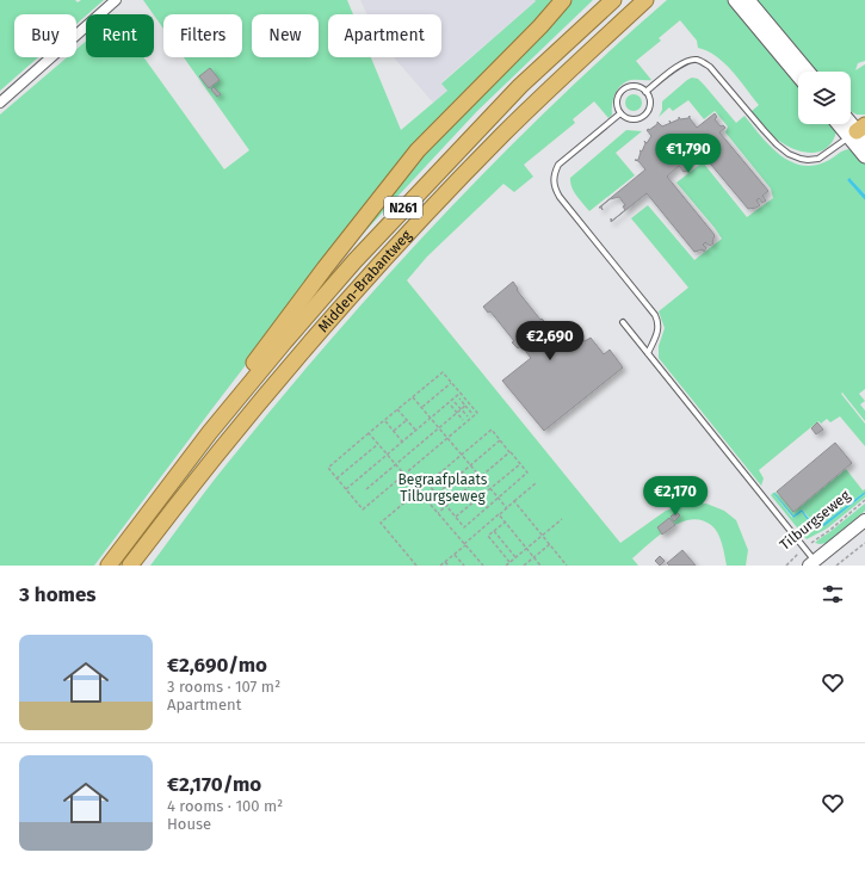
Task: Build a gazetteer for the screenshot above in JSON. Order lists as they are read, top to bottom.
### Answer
{
  "streets": {
    "highway": ["N261", "Midden-Brabantweg"],
    "path": ["Tilburgseweg"]
  },
  "crossings": [
    ["N261", "Midden-Brabantweg"]
  ],
  "parks": ["Begraafplaats Tilburgseweg"],
  "page": {
    "chip": [
      "Buy",
      "Rent",
      "Filters",
      "New",
      "Apartment"
    ],
    "price": ["€1,790", "€2,690", "€2,170"],
    "heading": "3 homes",
    "list": [
      {
        "name": "€2,690/mo",
        "note": "3 rooms · 107 m² · Apartment"
      },
      {
        "name": "€2,170/mo",
        "note": "4 rooms · 100 m² · House"
      }
    ]
  }
}
